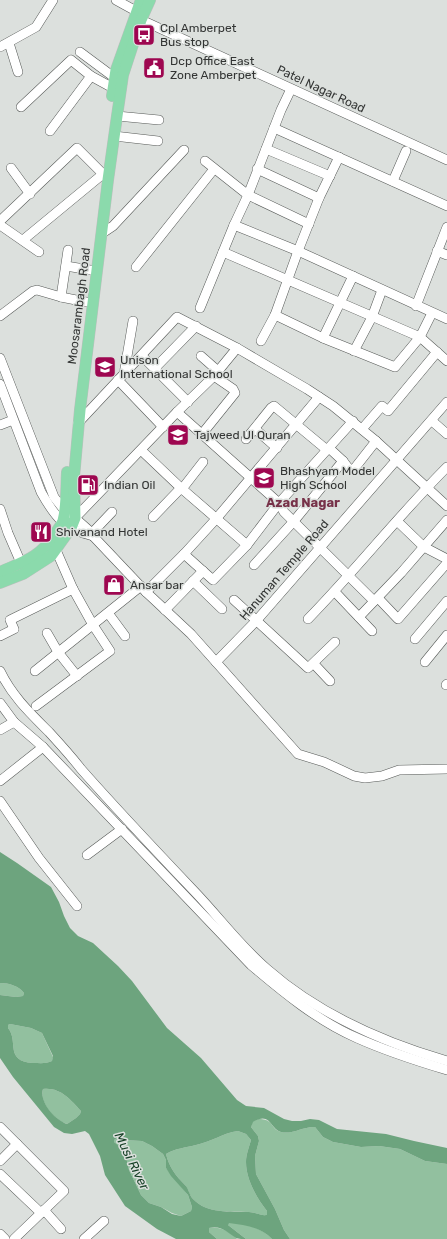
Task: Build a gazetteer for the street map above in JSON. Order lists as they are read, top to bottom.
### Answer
{
  "streets": {
    "main road": ["Moosarambagh Road"],
    "street": ["Patel Nagar Road", "Hanuman Temple Road"]
  },
  "crossings": [
    ["Patel Nagar Road", "Moosarambagh Road"]
  ],
  "districts": ["Azad Nagar"],
  "water": ["Musi River"],
  "places": {
    "bus stop": ["Cpl Amberpet Bus stop"],
    "public building": ["Dcp Office East Zone Amberpet"],
    "school or university": ["Unison International School", "Tajweed Ul Quran", "Bhashyam Model High School"],
    "fuel station": ["Indian Oil"],
    "restaurant": ["Shivanand Hotel"],
    "shop": ["Ansar bar"]
  }
}
